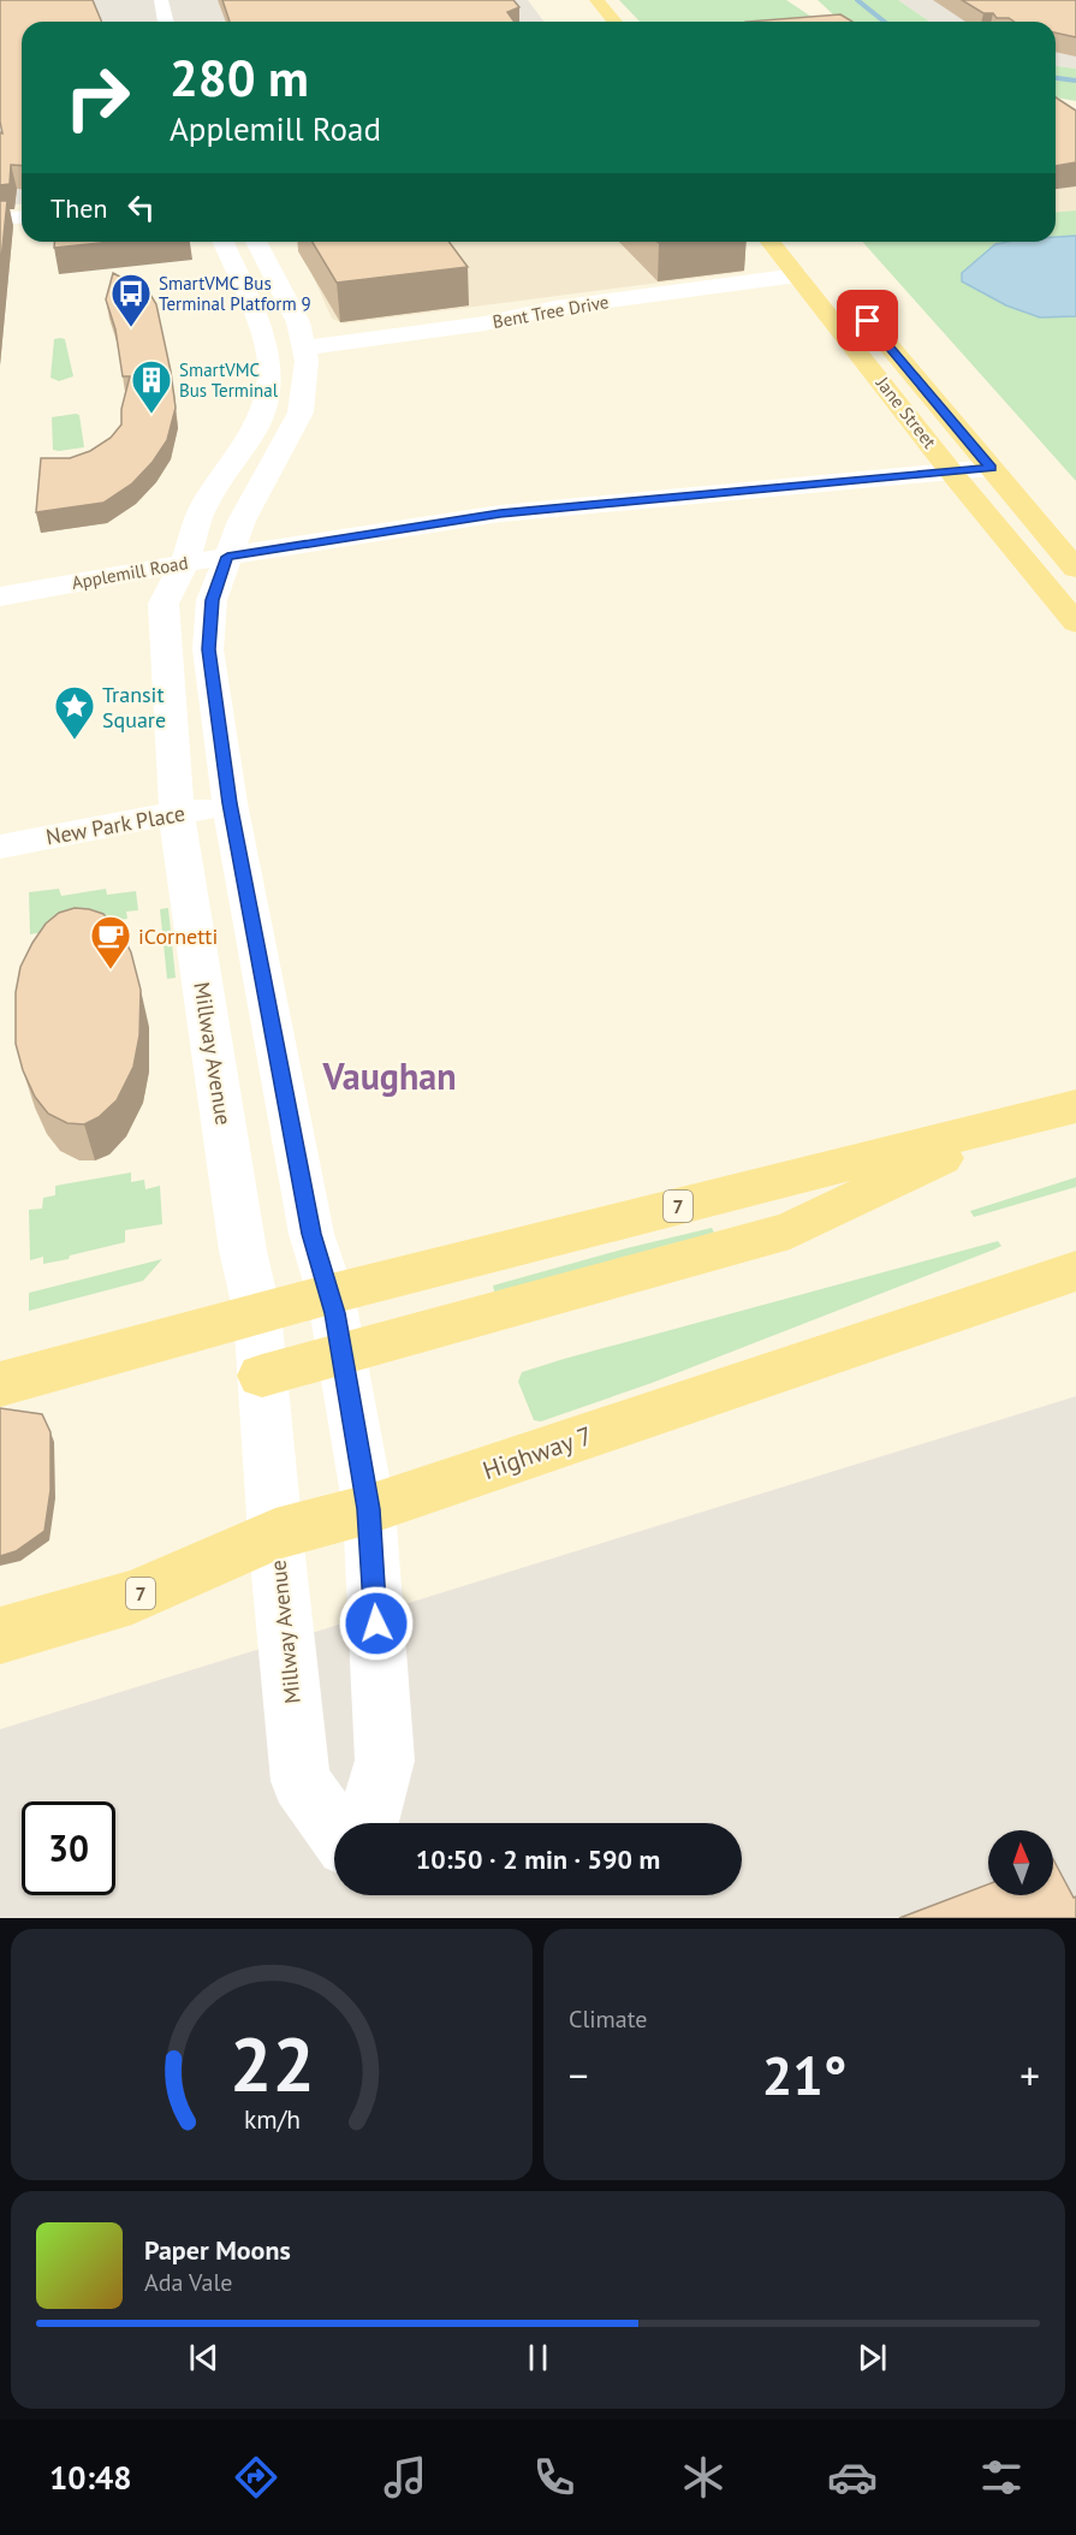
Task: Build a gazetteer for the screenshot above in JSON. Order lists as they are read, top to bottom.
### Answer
{
  "streets": {
    "main road": ["Jane Street", "7", "Highway 7"],
    "street": [
      "Bent Tree Drive",
      "Applemill Road",
      "New Park Place",
      "Millway Avenue"
    ]
  },
  "crossings": [
    ["Bent Tree Drive", "Jane Street"],
    ["Jane Street", "Applemill Road"],
    ["Applemill Road", "Millway Avenue"],
    ["New Park Place", "Millway Avenue"],
    ["Millway Avenue", "7"],
    ["Millway Avenue", "Highway 7"]
  ],
  "districts": ["Vaughan"],
  "places": {
    "bus stop": ["SmartVMC Bus Terminal Platform 9"],
    "building": ["SmartVMC Bus Terminal"],
    "place": ["Transit Square"],
    "cafe": ["iCornetti"]
  },
  "north": "top",
  "page": {
    "turn": ["280 m", "Applemill Road"],
    "then": "Then",
    "limit": "30",
    "trip": "10:50 · 2 min · 590 m",
    "tile": "Climate",
    "heat": ["−", "21°", "+"],
    "song": ["Paper Moons", "Ada Vale"],
    "tabs": "10:48",
    "gauge": ["22", "km/h"]
  }
}
